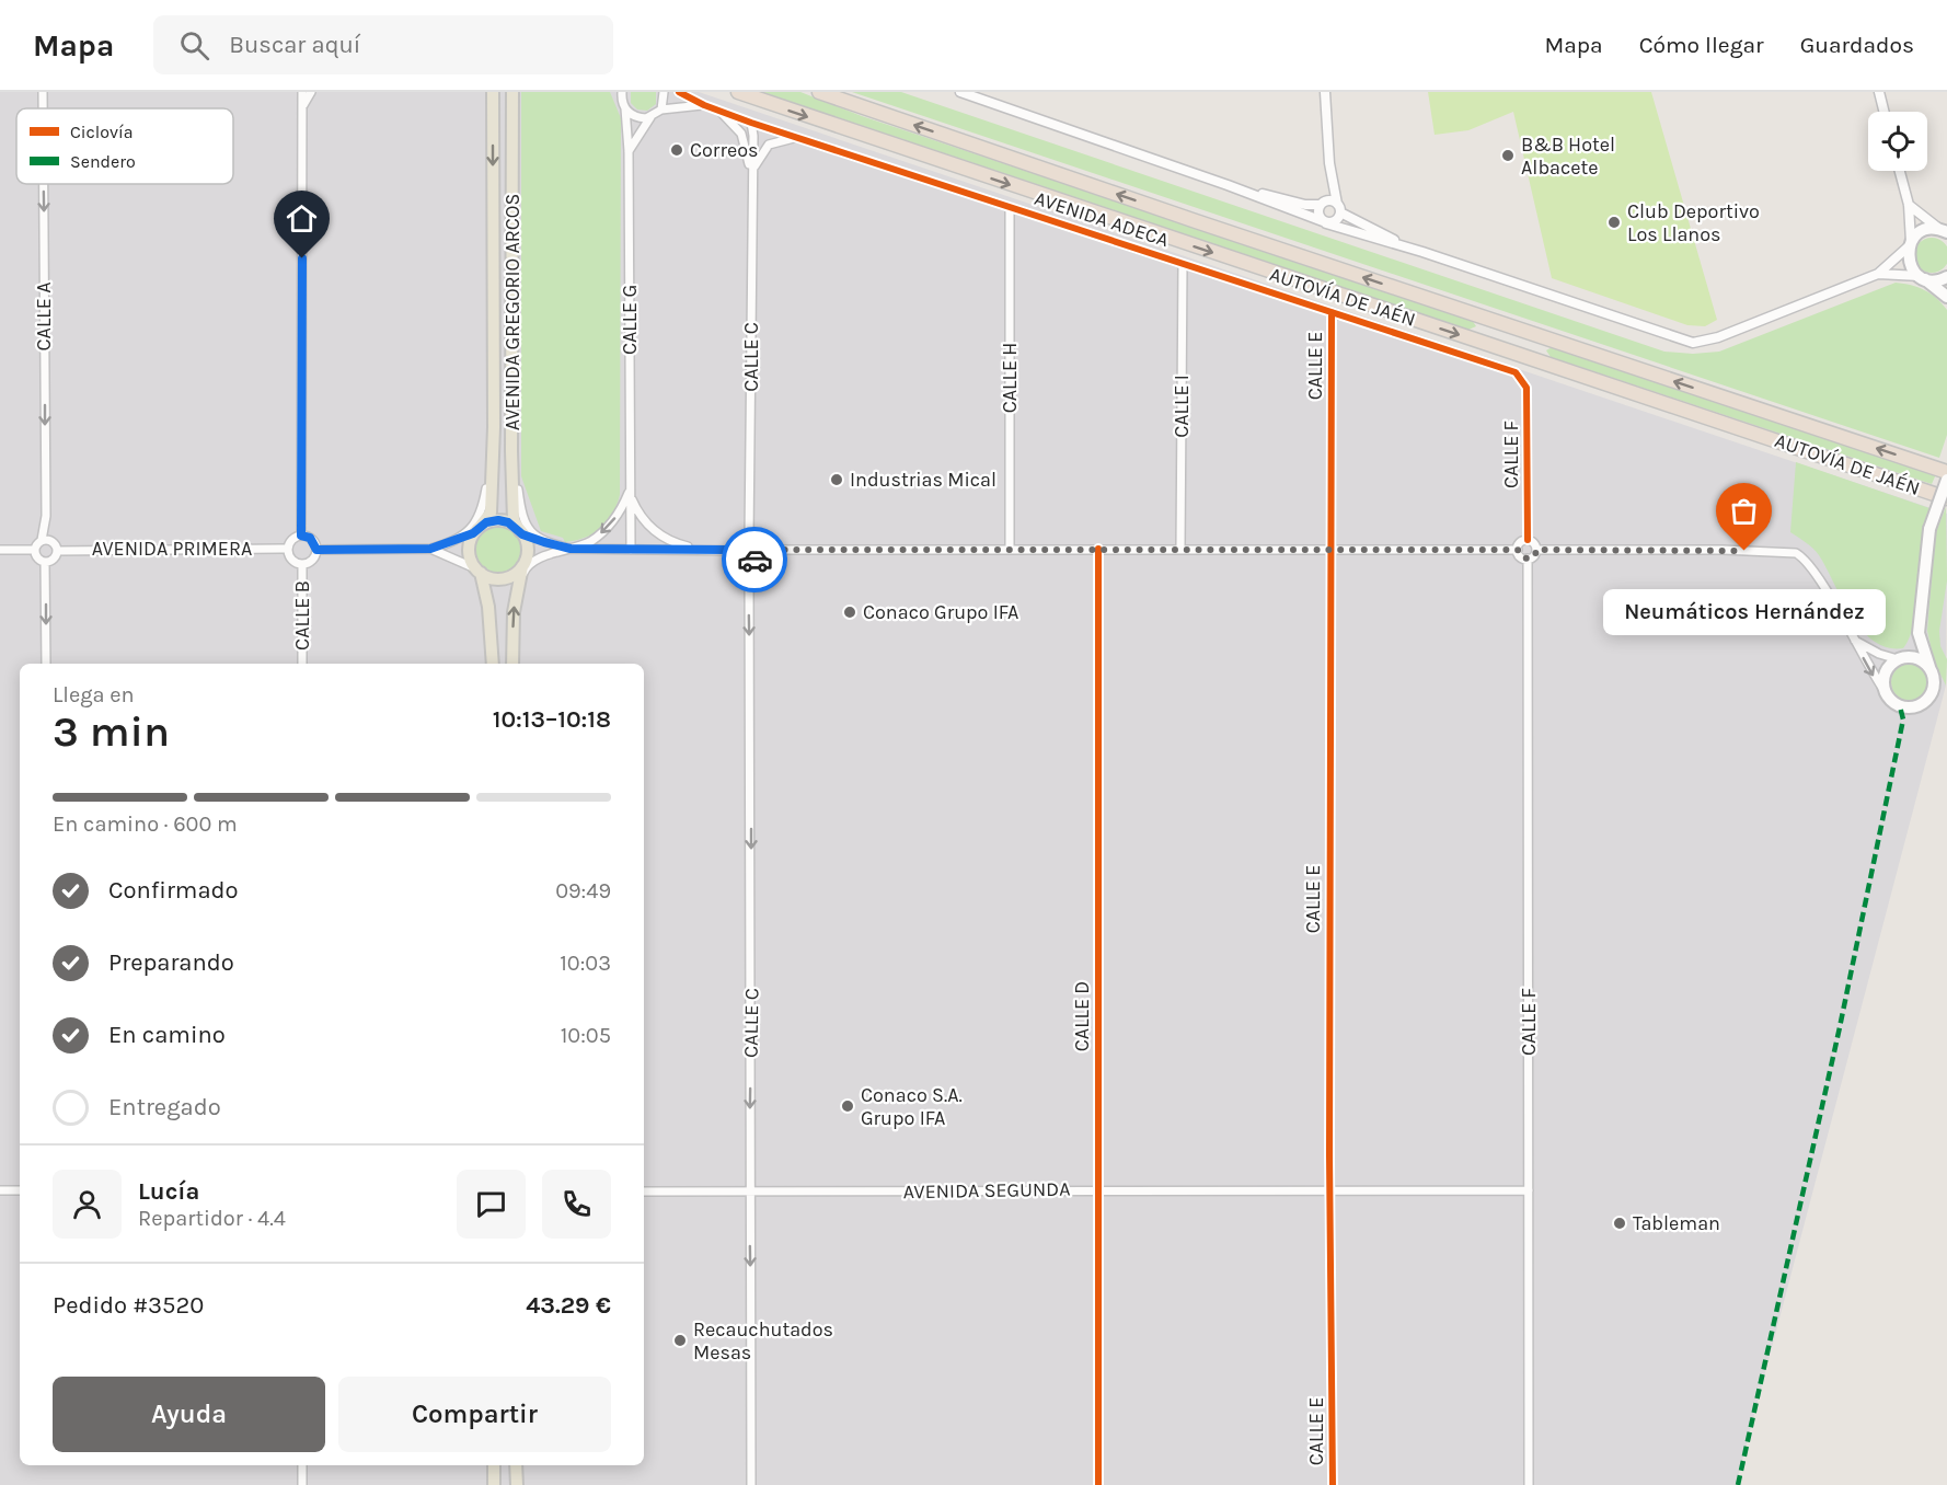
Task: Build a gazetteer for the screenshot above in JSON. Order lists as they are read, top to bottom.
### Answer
{
  "streets": {
    "highway": ["AUTOVÍA DE JAÉN"],
    "main road": ["AVENIDA GREGORIO ARCOS"],
    "street": [
      "AVENIDA ADECA",
      "CALLE A",
      "CALLE G",
      "CALLE C",
      "CALLE E",
      "CALLE H",
      "CALLE I",
      "CALLE F",
      "AVENIDA PRIMERA",
      "CALLE B",
      "CALLE D",
      "AVENIDA SEGUNDA"
    ]
  },
  "crossings": [
    ["AVENIDA ADECA", "CALLE C"],
    ["AVENIDA ADECA", "CALLE E"],
    ["AVENIDA ADECA", "CALLE H"],
    ["AVENIDA ADECA", "CALLE I"],
    ["AVENIDA ADECA", "CALLE F"],
    ["CALLE A", "AVENIDA PRIMERA"],
    ["CALLE C", "AVENIDA SEGUNDA"],
    ["CALLE E", "AVENIDA SEGUNDA"],
    ["CALLE F", "AVENIDA SEGUNDA"],
    ["AVENIDA PRIMERA", "CALLE B"],
    ["CALLE D", "AVENIDA SEGUNDA"]
  ],
  "one_way": ["CALLE A", "CALLE C"],
  "places": [
    "Correos",
    "B&B Hotel Albacete",
    "Club Deportivo Los Llanos",
    "Industrias Mical",
    "Neumáticos Hernández",
    "Conaco Grupo IFA",
    "Conaco S.A. Grupo IFA",
    "Tableman",
    "Recauchutados Mesas"
  ],
  "legend": ["Ciclovía", "Sendero"],
  "page": {
    "header": "Mapa",
    "search": "Buscar aquí",
    "nav": ["Mapa", "Cómo llegar", "Guardados"],
    "bubble": "Neumáticos Hernández",
    "heading": ["3 min", "Llega en", "10:13–10:18"],
    "panel": [
      "Lucía",
      "Repartidor · 4.4",
      "Pedido #3520",
      "43.29 €"
    ],
    "bar": "En camino · 600 m",
    "list": [
      ["Confirmado", "09:49"],
      ["Preparando", "10:03"],
      ["En camino", "10:05"],
      "Entregado"
    ],
    "buttons": ["Ayuda", "Compartir"]
  }
}
